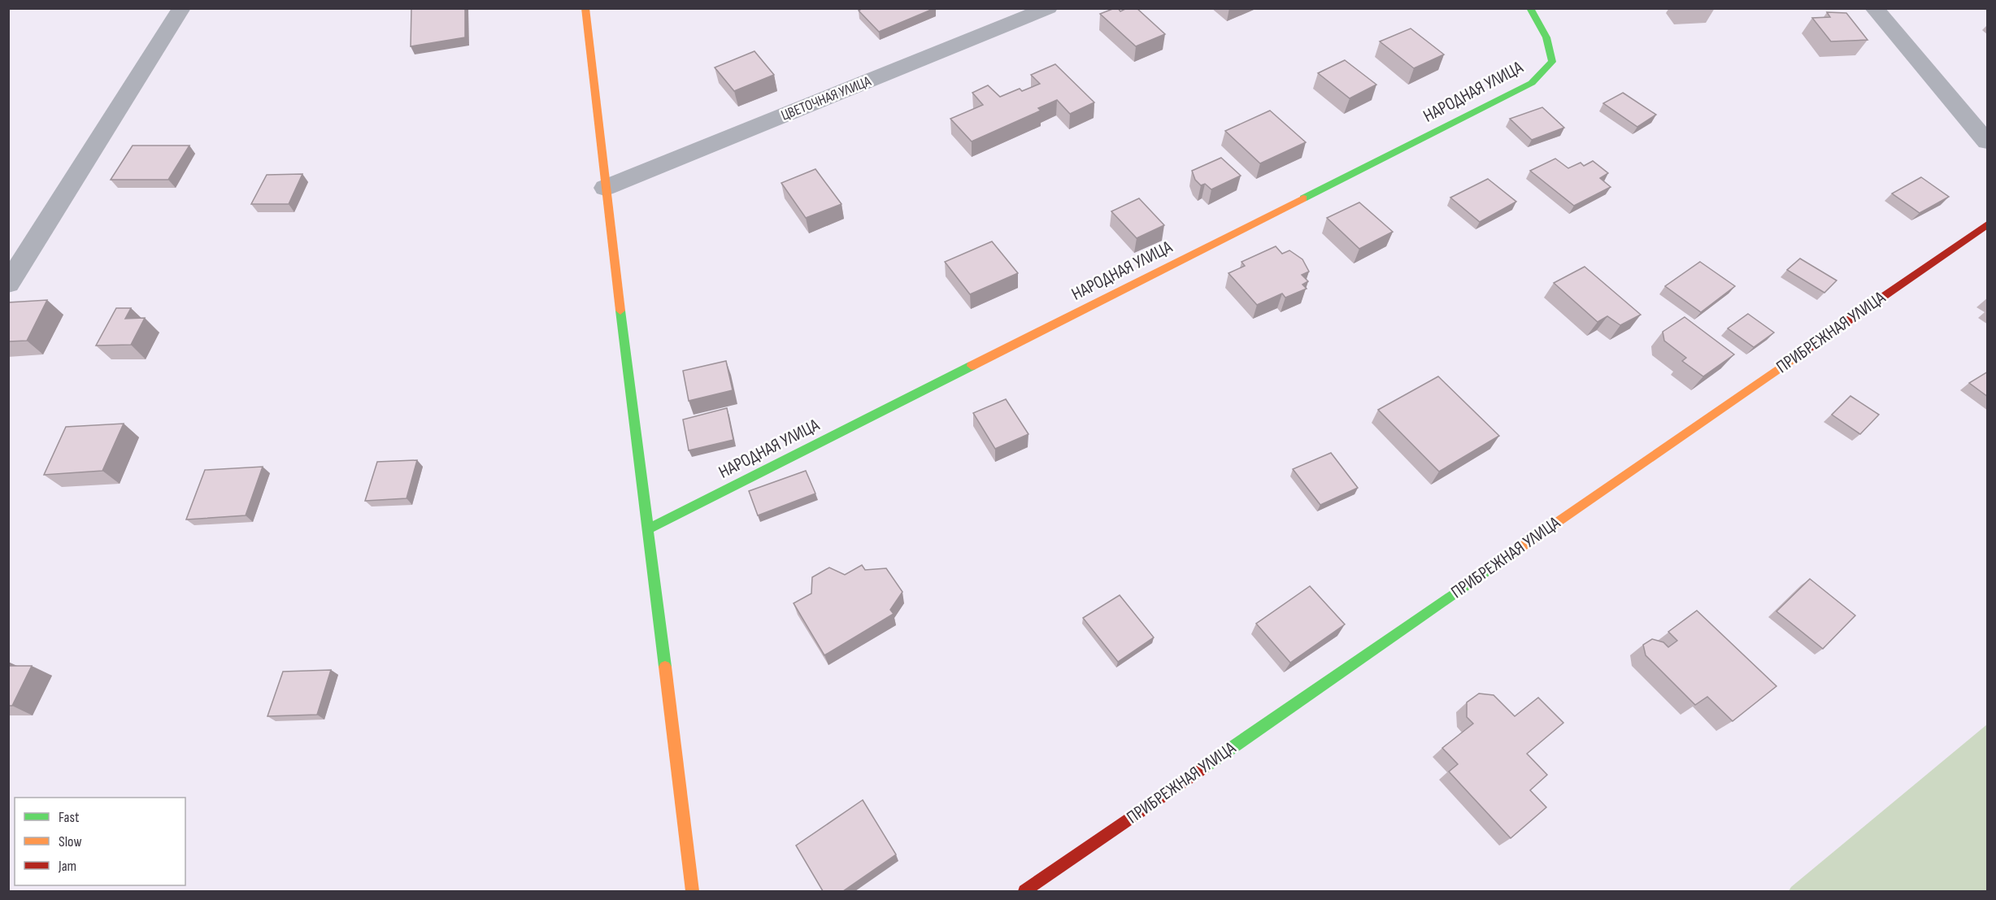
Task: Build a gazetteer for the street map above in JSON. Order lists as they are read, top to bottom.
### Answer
{
  "streets": {
    "street": ["НАРОДНАЯ УЛИЦА", "ЦВЕТОЧНАЯ УЛИЦА", "ПРИБРЕЖНАЯ УЛИЦА"]
  },
  "legend": ["Fast", "Slow", "Jam"]
}
